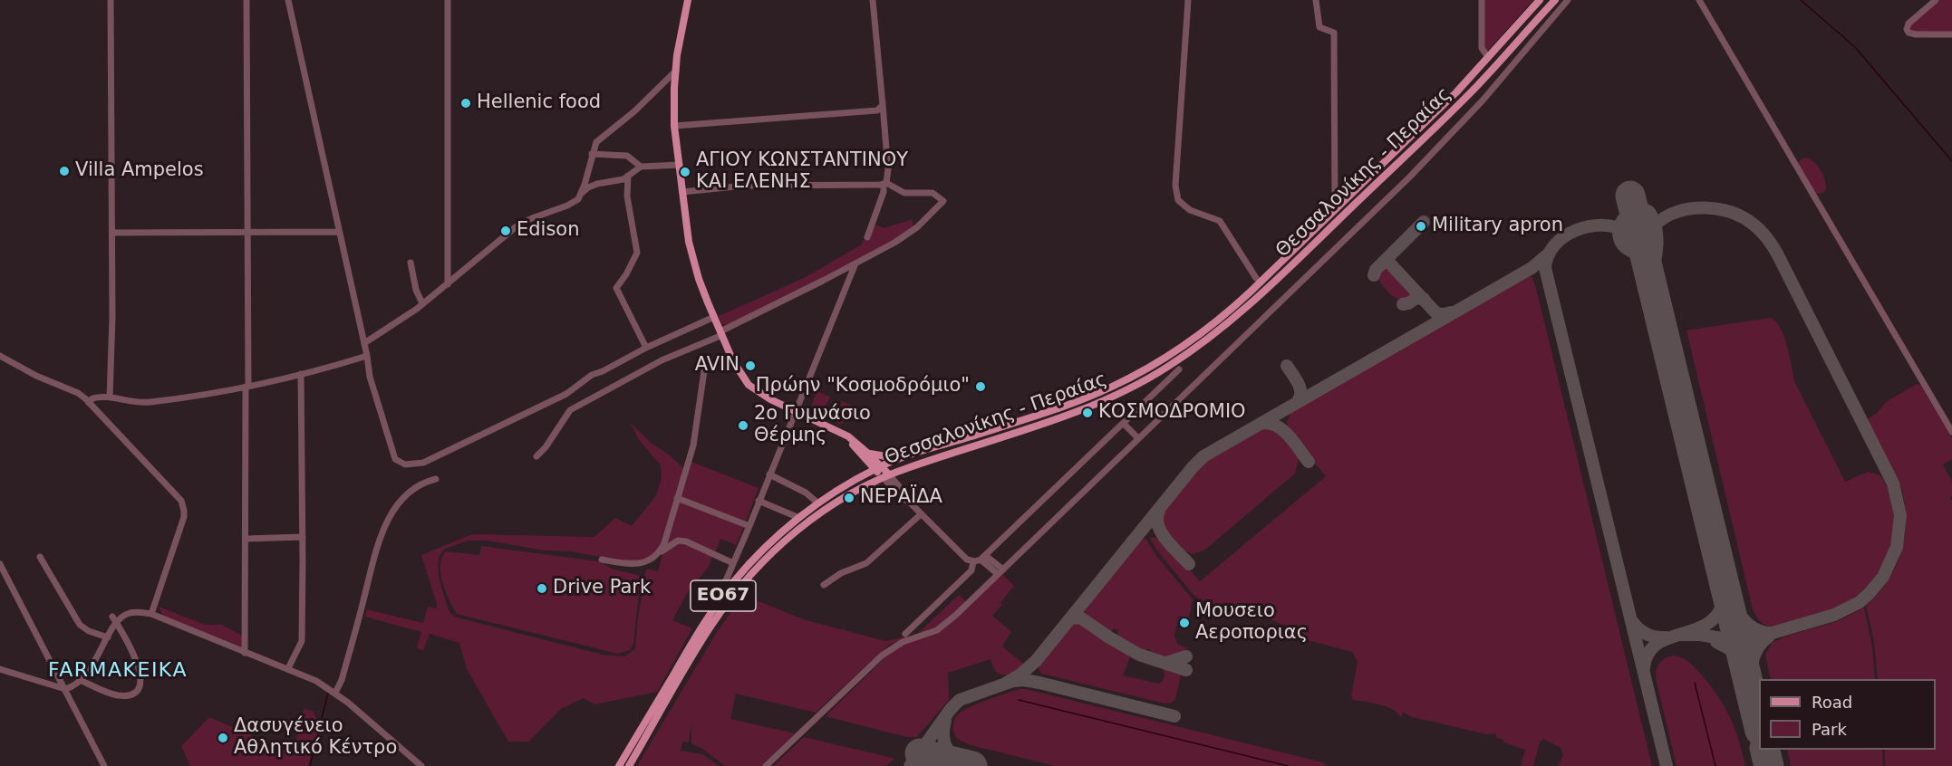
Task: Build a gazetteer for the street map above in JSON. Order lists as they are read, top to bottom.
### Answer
{
  "streets": {
    "main road": ["Θεσσαλονίκης - Περαίας", "ΕΟ67"]
  },
  "districts": ["FARMAKEIKA"],
  "places": [
    "Hellenic food",
    "Villa Ampelos",
    "ΑΓΙΟΥ ΚΩΝΣΤΑΝΤΙΝΟΥ ΚΑΙ ΕΛΕΝΗΣ",
    "Military apron",
    "Edison",
    "AVIN",
    "Πρώην \"Κοσμοδρόμιο\"",
    "ΚΟΣΜΟΔΡΟΜΙΟ",
    "2ο Γυμνάσιο Θέρμης",
    "ΝΕΡΑΪΔΑ",
    "Drive Park",
    "Μουσειο Αεροποριας",
    "Δασυγένειο Αθλητικό Κέντρο"
  ],
  "legend": ["Road", "Park"]
}
